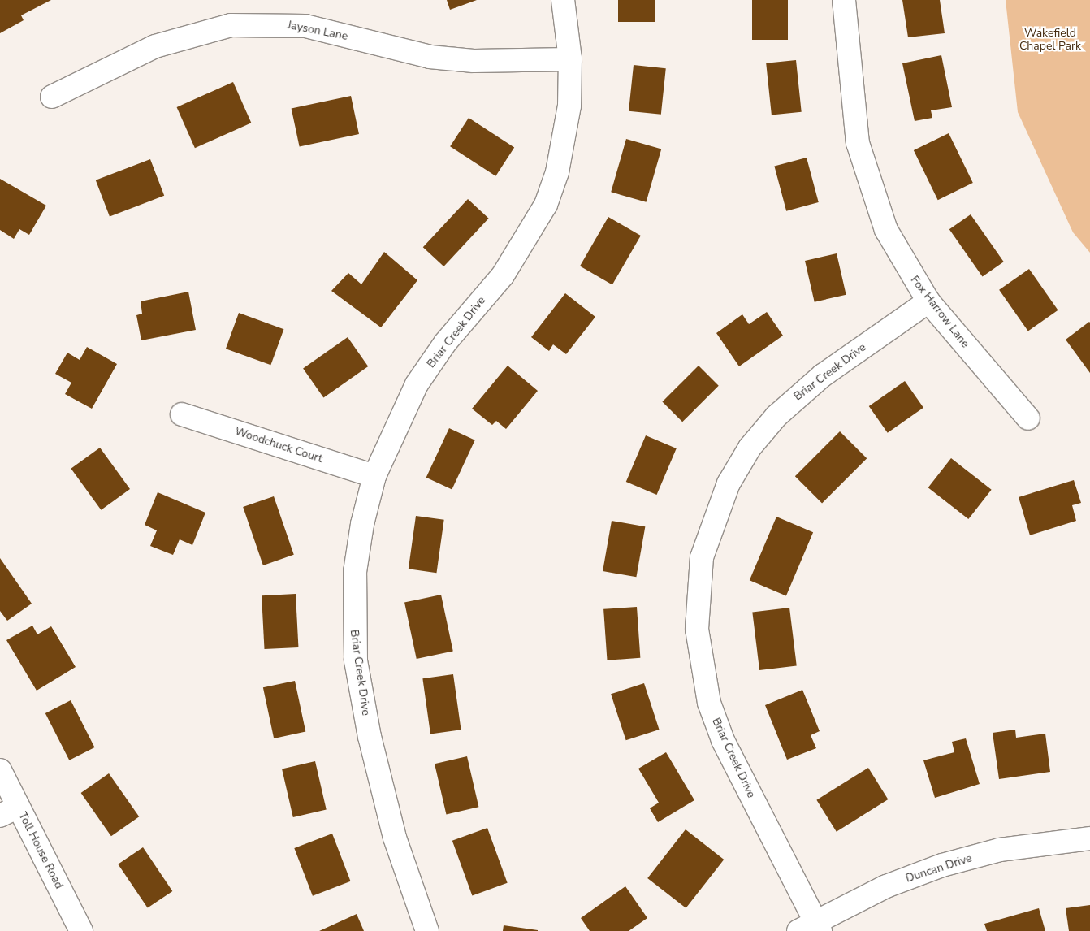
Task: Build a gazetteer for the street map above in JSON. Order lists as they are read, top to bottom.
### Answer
{
  "streets": {
    "street": [
      "Jayson Lane",
      "Fox Harrow Lane",
      "Briar Creek Drive",
      "Woodchuck Court",
      "Toll House Road",
      "Duncan Drive"
    ]
  },
  "crossings": [
    ["Jayson Lane", "Briar Creek Drive"],
    ["Fox Harrow Lane", "Briar Creek Drive"],
    ["Briar Creek Drive", "Woodchuck Court"],
    ["Briar Creek Drive", "Duncan Drive"]
  ],
  "parks": ["Wakefield Chapel Park"]
}
